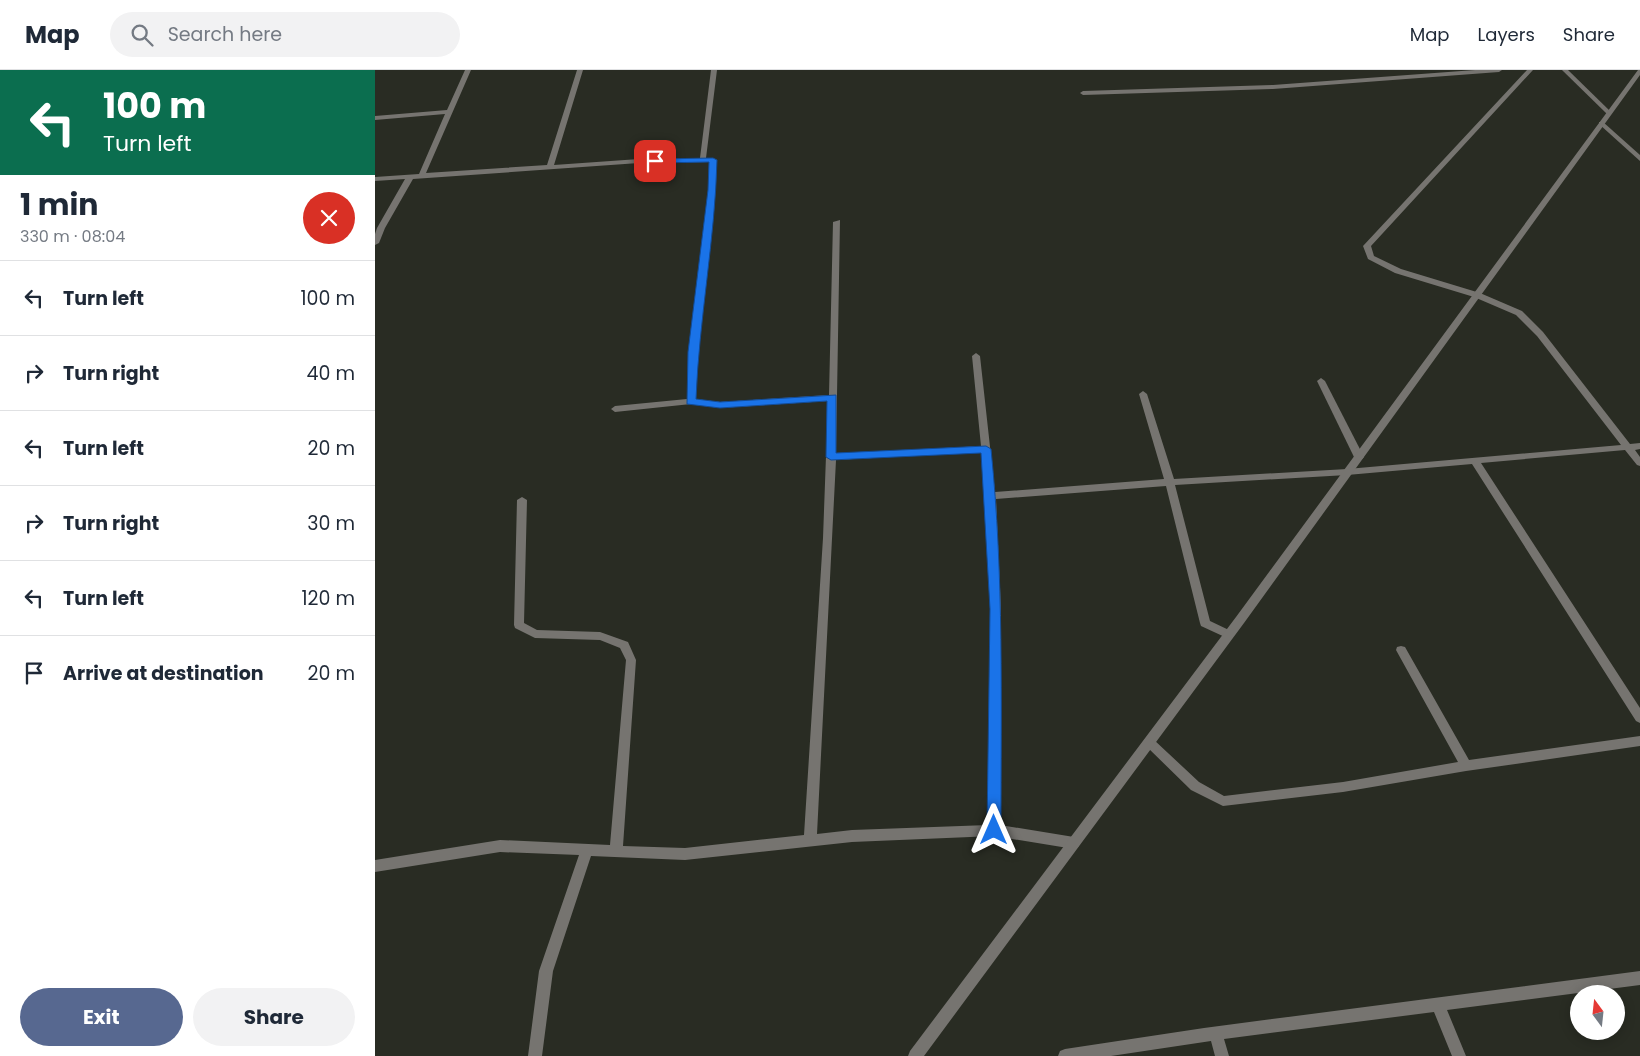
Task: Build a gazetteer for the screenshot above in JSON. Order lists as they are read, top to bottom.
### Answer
{
  "north": "top",
  "page": {
    "header": "Map",
    "search": "Search here",
    "nav": ["Map", "Layers", "Share"],
    "turn": ["100 m", "Turn left"],
    "heading": ["1 min", "330 m · 08:04"],
    "list": [
      {
        "name": "Turn left",
        "value": "100 m"
      },
      {
        "name": "Turn right",
        "value": "40 m"
      },
      {
        "name": "Turn left",
        "value": "20 m"
      },
      {
        "name": "Turn right",
        "value": "30 m"
      },
      {
        "name": "Turn left",
        "value": "120 m"
      },
      {
        "name": "Arrive at destination",
        "value": "20 m"
      }
    ],
    "buttons": ["Exit", "Share"]
  }
}
